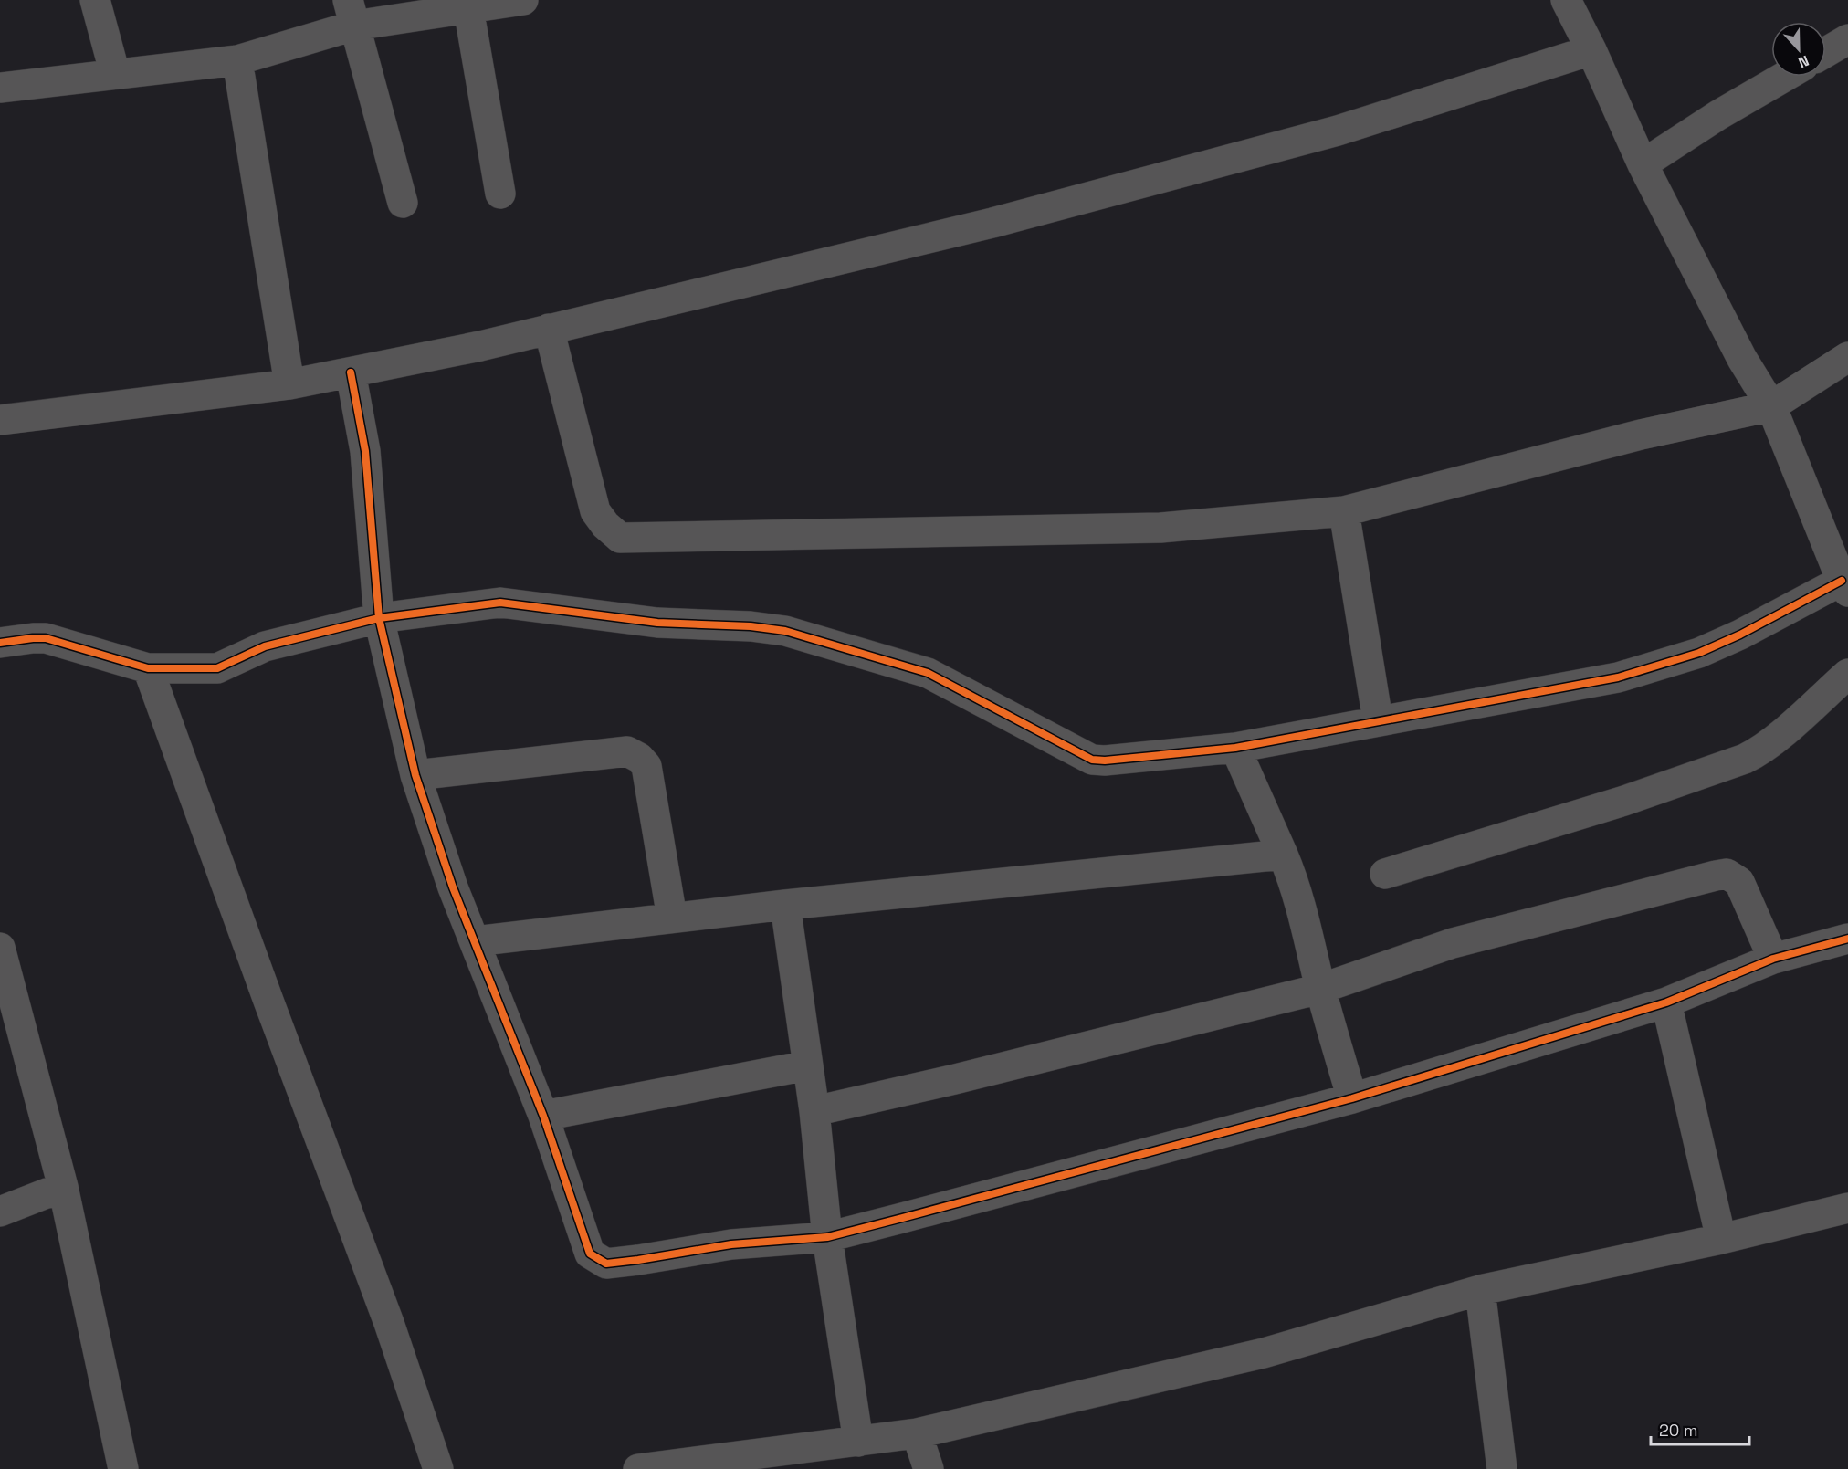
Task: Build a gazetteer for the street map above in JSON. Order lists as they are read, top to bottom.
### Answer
{
  "scale_bar": "20 m",
  "north": "bottom"
}
